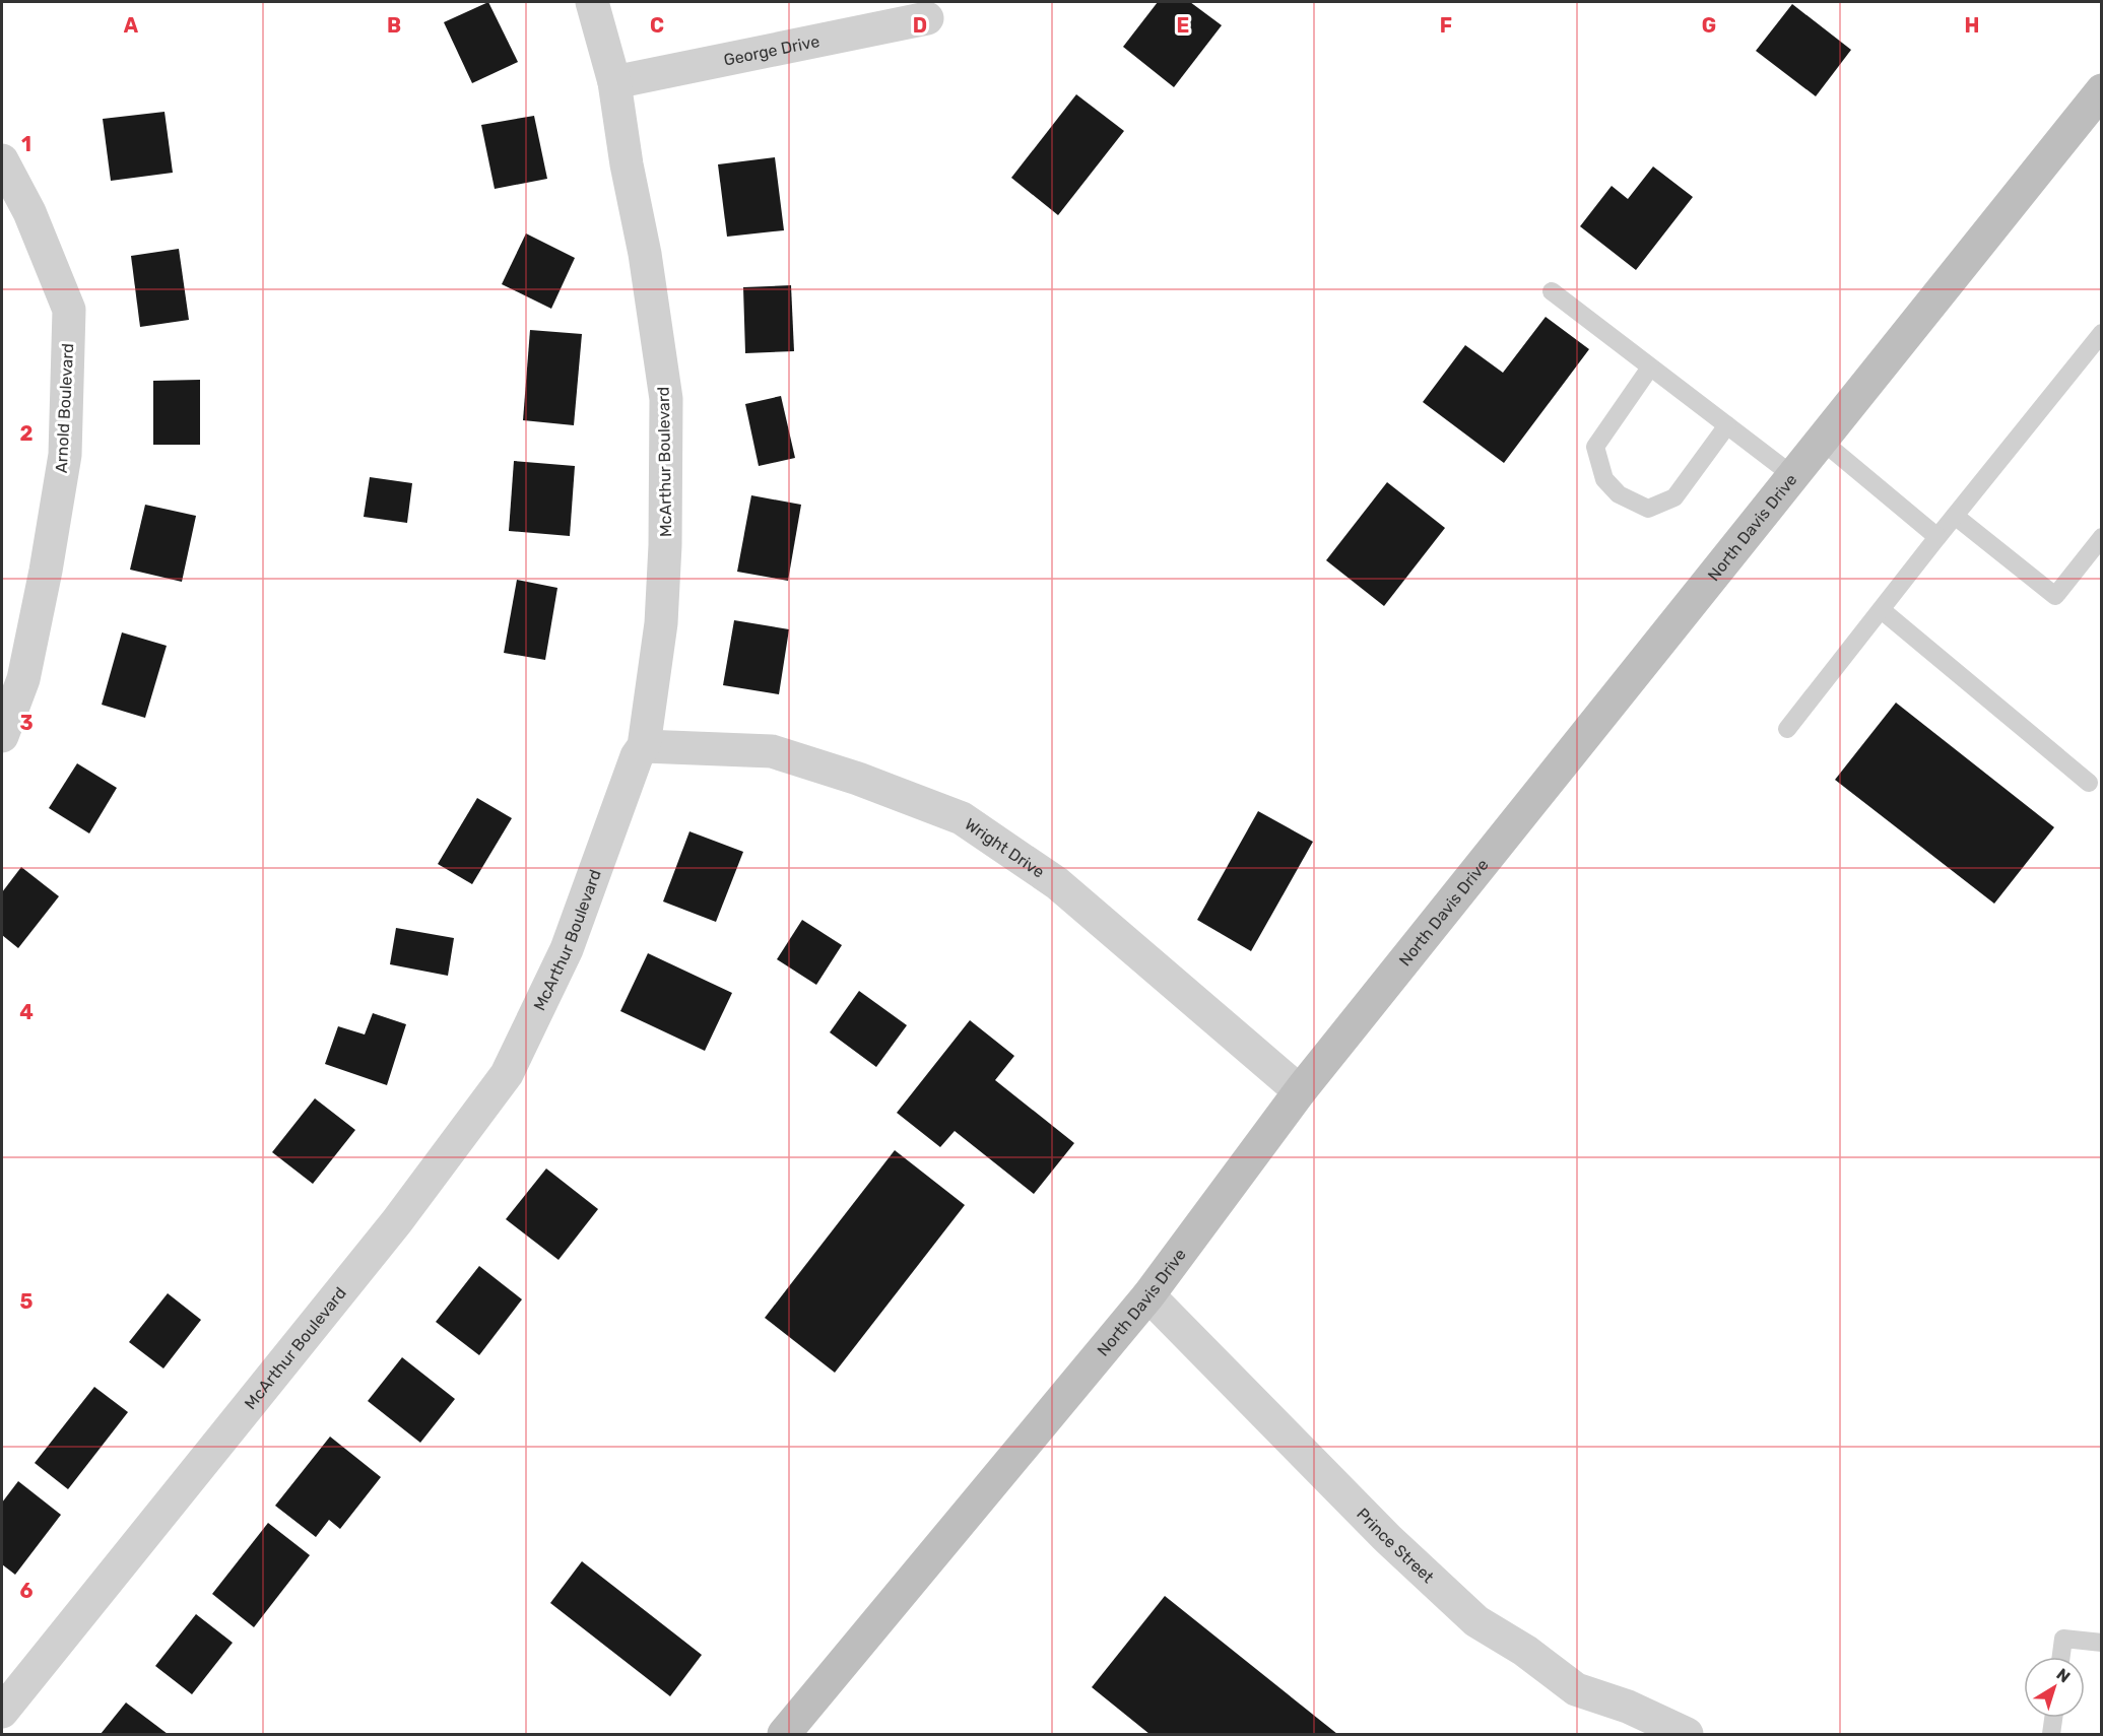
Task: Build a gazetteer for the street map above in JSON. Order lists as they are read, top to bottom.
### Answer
{
  "streets": {
    "main road": ["North Davis Drive"],
    "street": [
      "George Drive",
      "Arnold Boulevard",
      "McArthur Boulevard",
      "Wright Drive",
      "Prince Street"
    ]
  },
  "crossings": [
    ["George Drive", "McArthur Boulevard"],
    ["McArthur Boulevard", "Wright Drive"],
    ["North Davis Drive", "Wright Drive"],
    ["North Davis Drive", "Prince Street"]
  ],
  "north": "top right",
  "grid": {
    "columns": [
      "A",
      "B",
      "C",
      "D",
      "E",
      "F",
      "G",
      "H"
    ],
    "rows": [
      "1",
      "2",
      "3",
      "4",
      "5",
      "6"
    ]
  }
}
